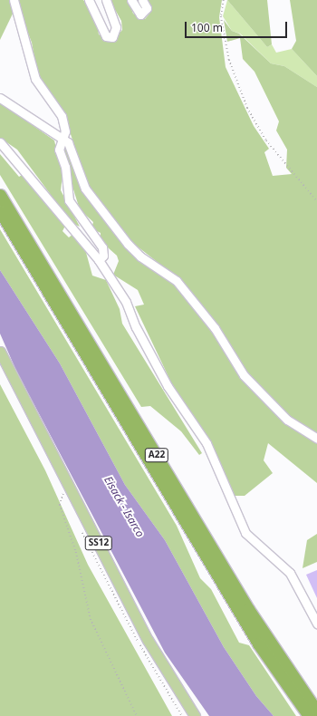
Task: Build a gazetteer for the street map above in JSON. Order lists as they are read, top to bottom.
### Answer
{
  "streets": {
    "highway": ["A22"],
    "main road": ["SS12"]
  },
  "water": ["Eisack - Isarco"],
  "scale_bar": "100 m"
}
